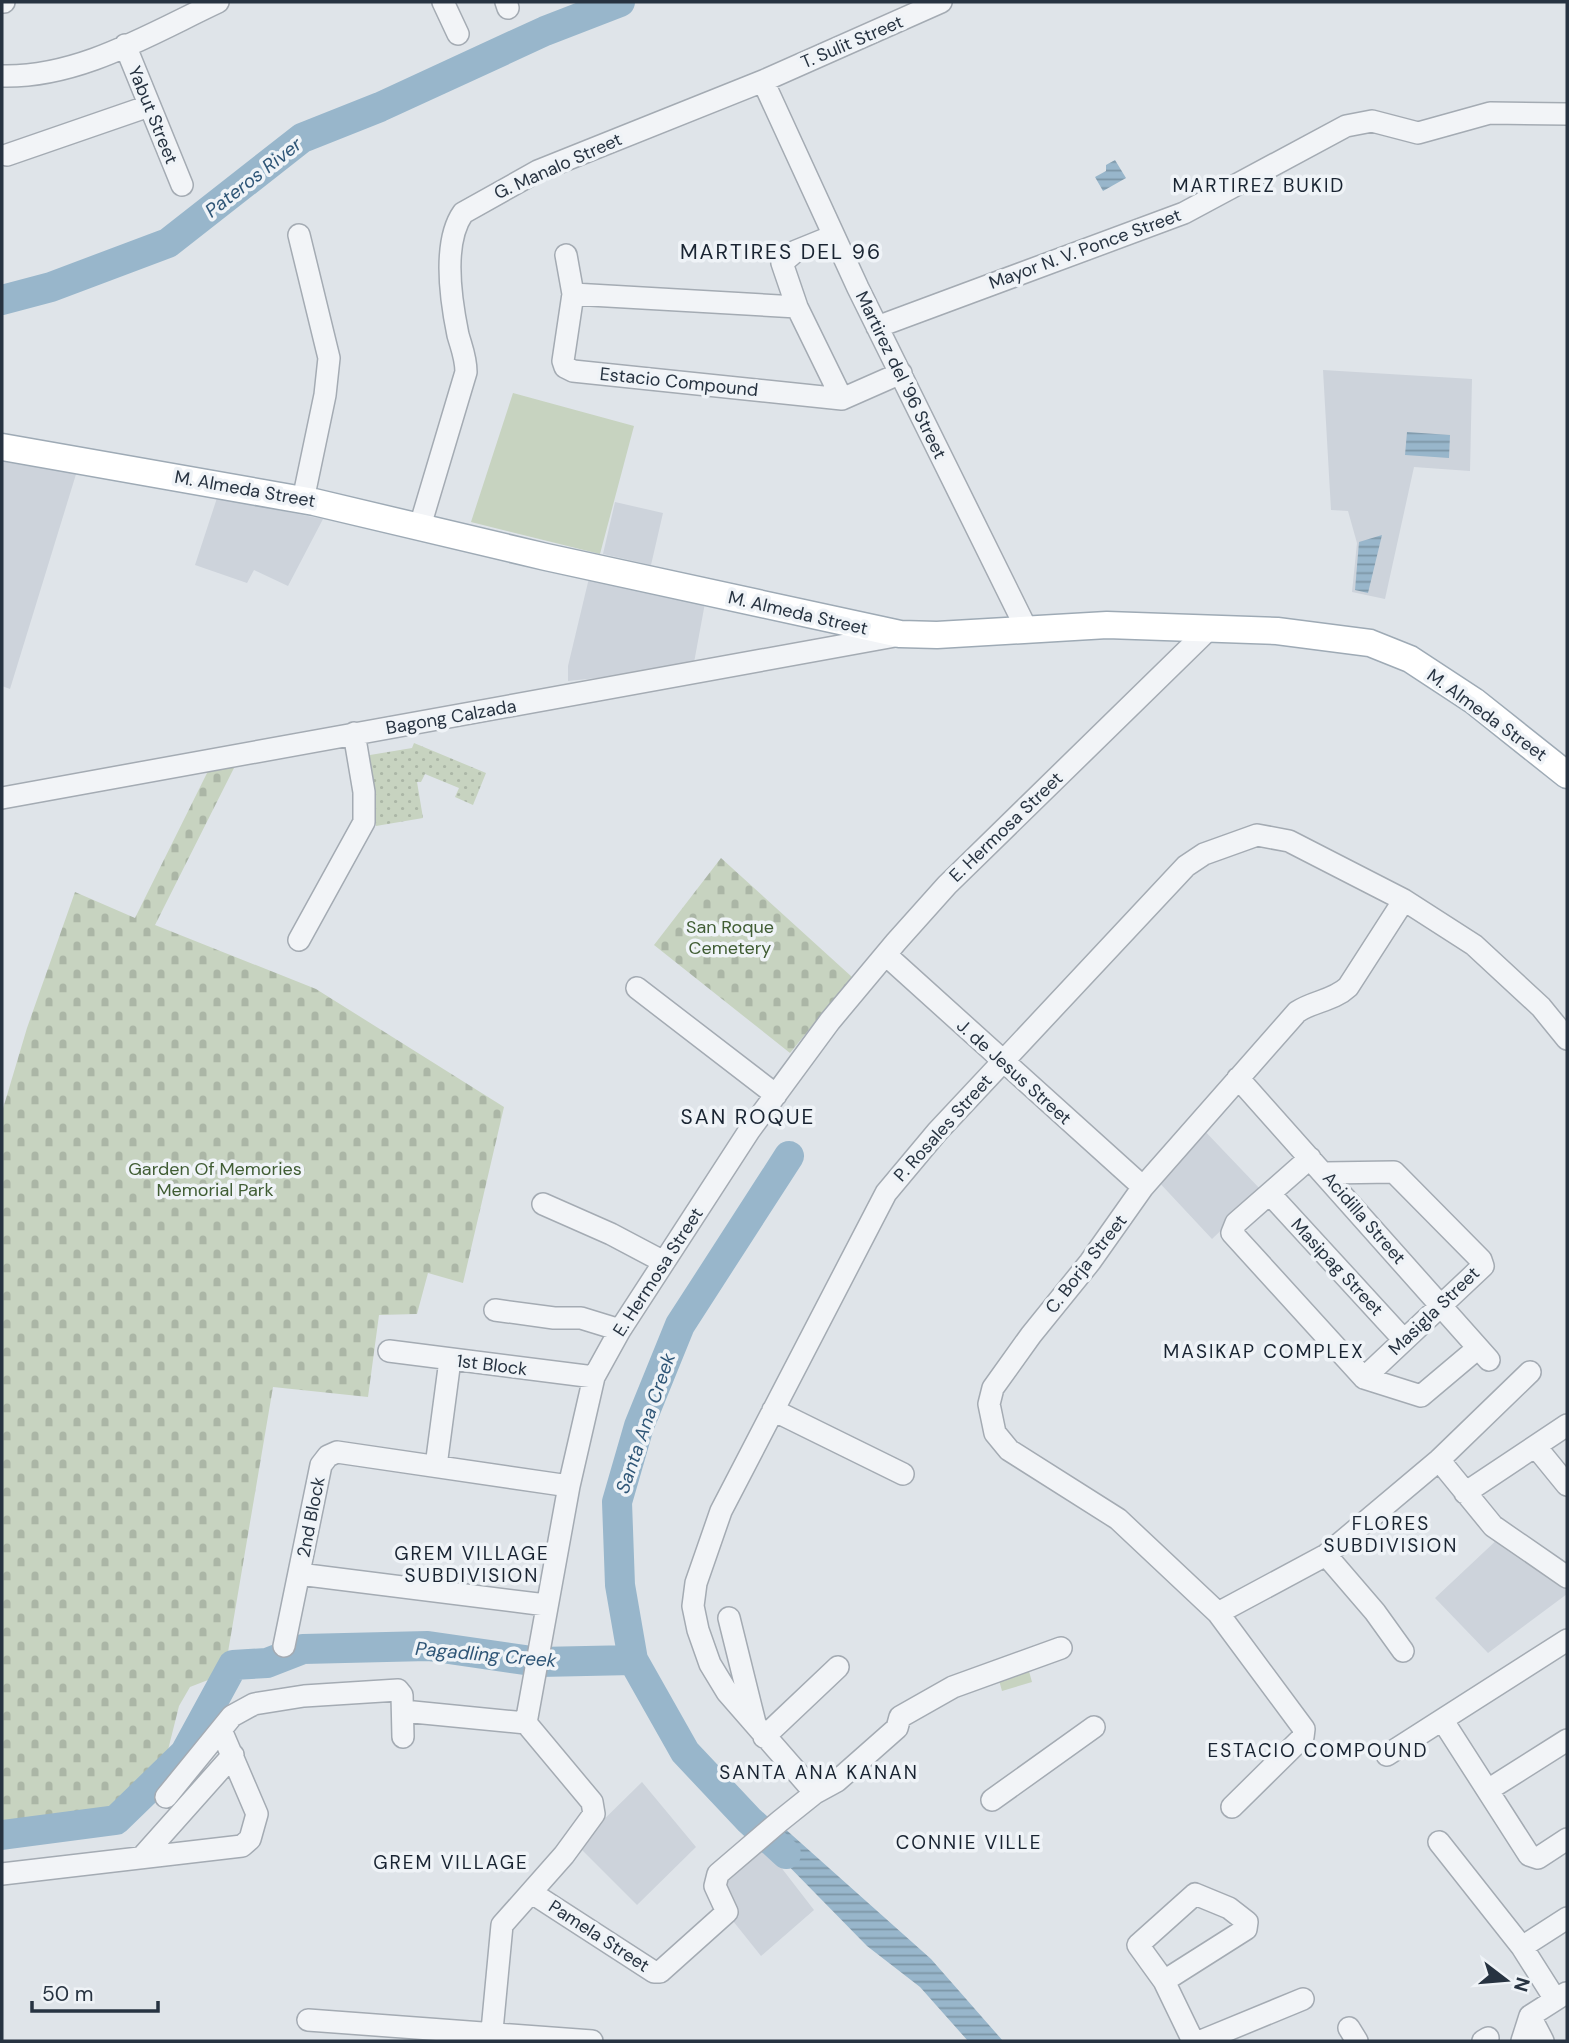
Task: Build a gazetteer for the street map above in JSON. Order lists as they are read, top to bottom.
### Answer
{
  "streets": {
    "main road": ["M. Almeda Street"],
    "street": [
      "T. Sulit Street",
      "Yabut Street",
      "G. Manalo Street",
      "Mayor N. V. Ponce Street",
      "Martirez del '96 Street",
      "Estacio Compound",
      "Bagong Calzada",
      "E. Hermosa Street",
      "J. de Jesus Street",
      "P. Rosales Street",
      "Acidilla Street",
      "C. Borja Street",
      "Masipag Street",
      "Masigla Street",
      "1st Block",
      "2nd Block",
      "Pamela Street"
    ]
  },
  "crossings": [
    ["T. Sulit Street", "G. Manalo Street"],
    ["T. Sulit Street", "Martirez del '96 Street"],
    ["G. Manalo Street", "Martirez del '96 Street"],
    ["G. Manalo Street", "M. Almeda Street"],
    ["Mayor N. V. Ponce Street", "Martirez del '96 Street"],
    ["Martirez del '96 Street", "M. Almeda Street"],
    ["M. Almeda Street", "Bagong Calzada"],
    ["M. Almeda Street", "E. Hermosa Street"],
    ["E. Hermosa Street", "J. de Jesus Street"],
    ["E. Hermosa Street", "1st Block"],
    ["E. Hermosa Street", "2nd Block"],
    ["J. de Jesus Street", "P. Rosales Street"],
    ["J. de Jesus Street", "C. Borja Street"],
    ["P. Rosales Street", "C. Borja Street"],
    ["P. Rosales Street", "Pamela Street"],
    ["Acidilla Street", "C. Borja Street"],
    ["Acidilla Street", "Masigla Street"],
    ["Masipag Street", "Masigla Street"]
  ],
  "districts": [
    "MARTIREZ BUKID",
    "MARTIRES DEL 96",
    "SAN ROQUE",
    "MASIKAP COMPLEX",
    "FLORES SUBDIVISION",
    "GREM VILLAGE SUBDIVISION",
    "ESTACIO COMPOUND",
    "SANTA ANA KANAN",
    "CONNIE VILLE",
    "GREM VILLAGE"
  ],
  "water": ["Pateros River", "Santa Ana Creek", "Pagadling Creek"],
  "parks": ["San Roque Cemetery", "Garden Of Memories Memorial Park"],
  "scale_bar": "50 m",
  "north": "right"
}
